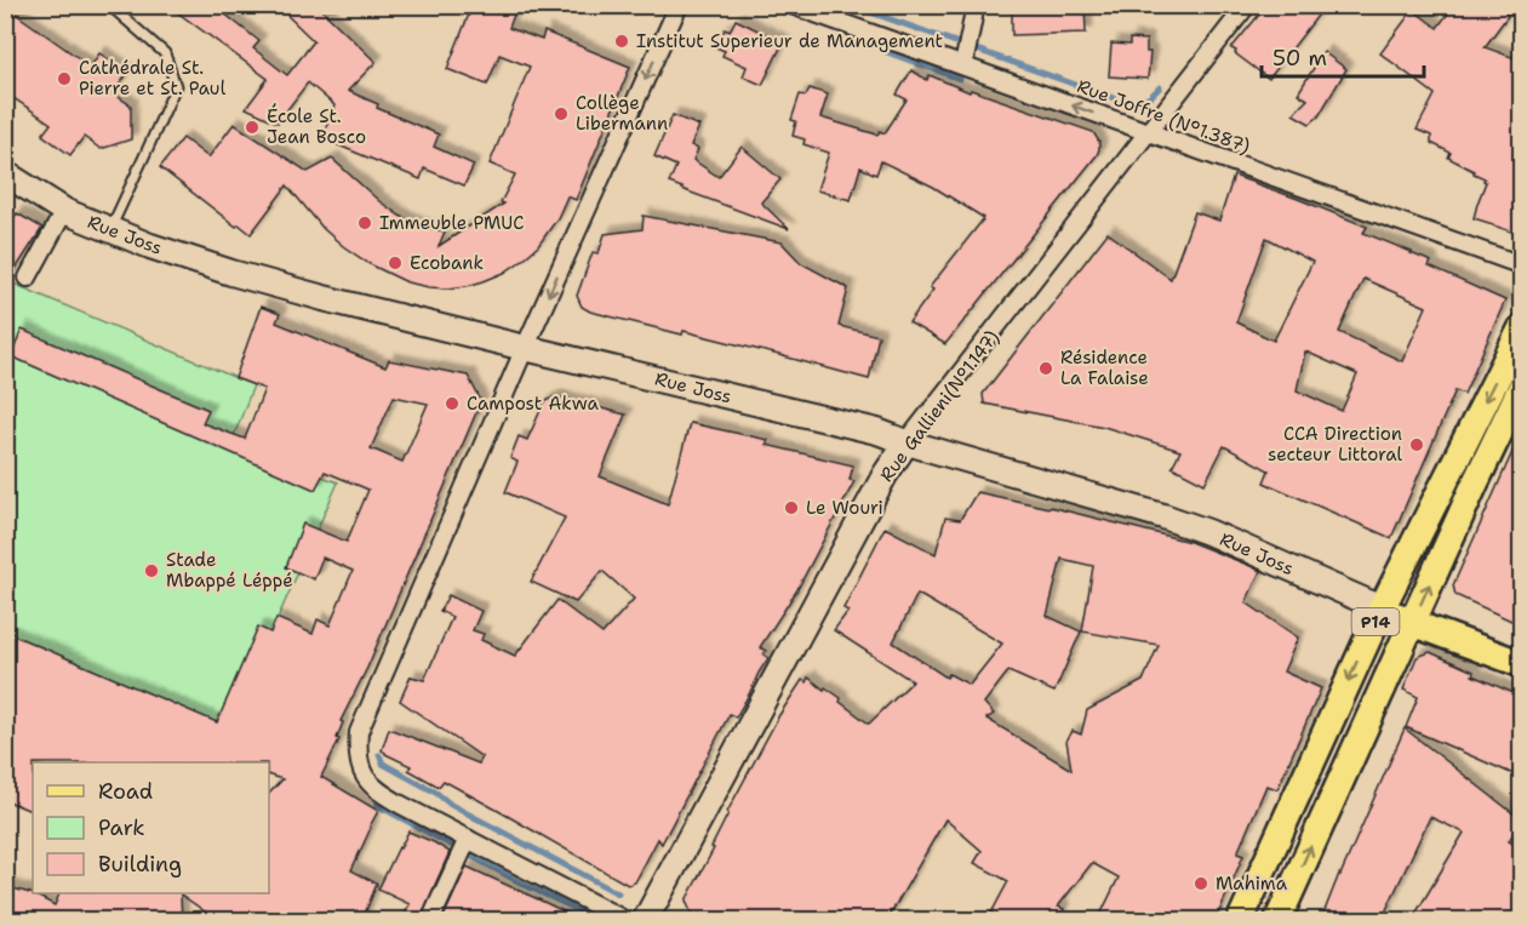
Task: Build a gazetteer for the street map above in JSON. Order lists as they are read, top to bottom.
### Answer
{
  "streets": {
    "main road": ["Rue Joss", "Rue Gallieni(N°1.147)", "P14"],
    "street": ["Rue Joffre (N°1.387)"]
  },
  "crossings": [
    ["Rue Joffre (N°1.387)", "Rue Gallieni(N°1.147)"],
    ["Rue Joss", "Rue Gallieni(N°1.147)"],
    ["Rue Joss", "P14"]
  ],
  "places": [
    "Institut Superieur de Management",
    "Cathédrale St. Pierre et St. Paul",
    "Collège Libermann",
    "École St. Jean Bosco",
    "Immeuble PMUC",
    "Ecobank",
    "Résidence La Falaise",
    "Campost Akwa",
    "CCA Direction secteur Littoral",
    "Le Wouri",
    "Stade Mbappé Léppé",
    "Mahima"
  ],
  "legend": ["Road", "Park", "Building"],
  "scale_bar": "50 m"
}
